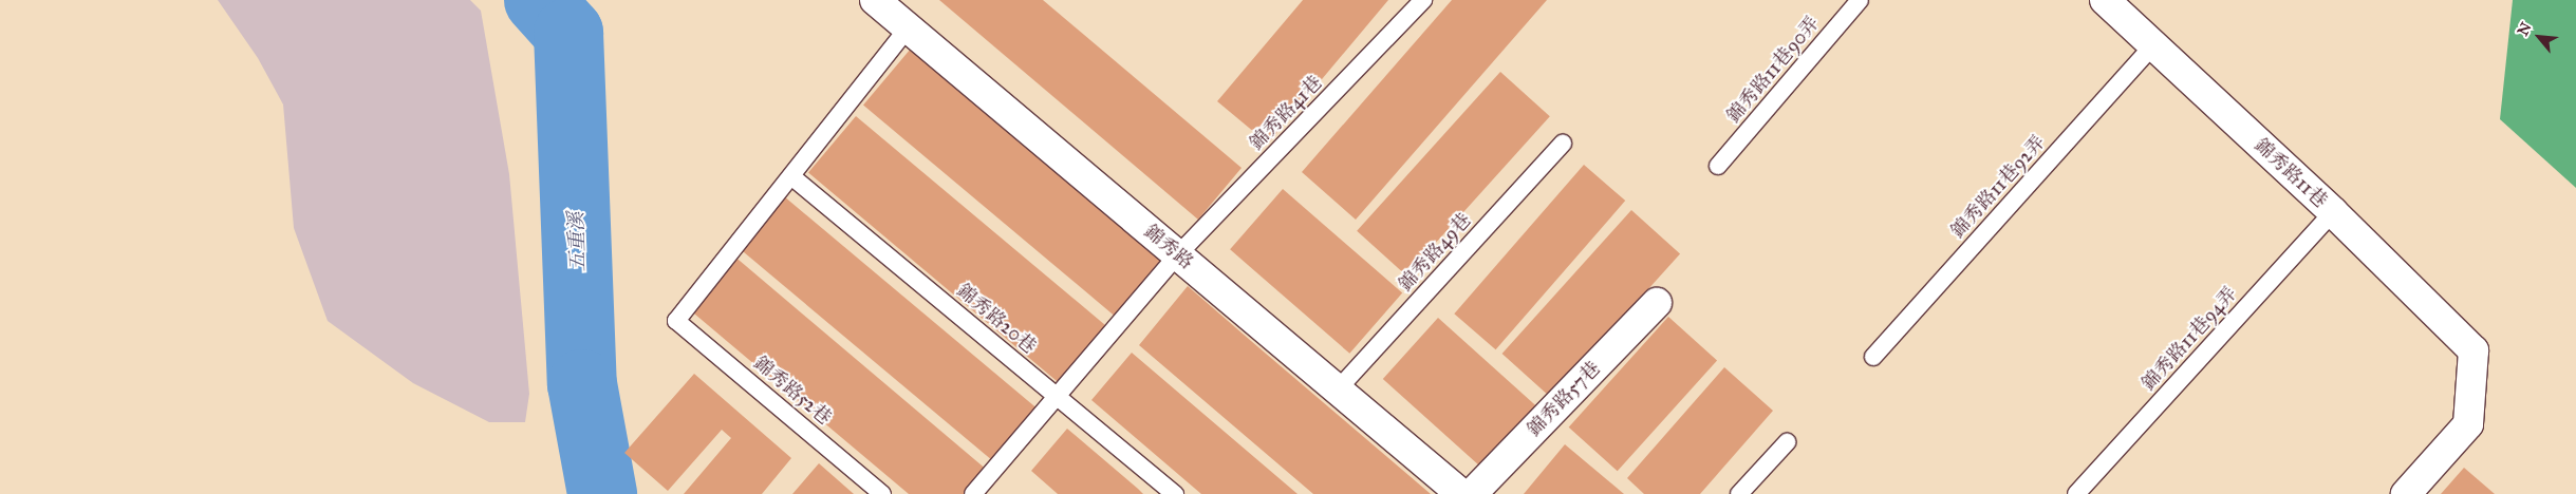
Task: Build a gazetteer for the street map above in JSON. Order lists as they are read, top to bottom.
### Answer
{
  "streets": {
    "street": ["錦秀路11巷", "錦秀路", "錦秀路57巷"],
    "lane": [
      "錦秀路11巷90弄",
      "錦秀路41巷",
      "錦秀路11巷92弄",
      "錦秀路49巷",
      "錦秀路20巷",
      "錦秀路11巷94弄",
      "錦秀路52巷"
    ]
  },
  "crossings": [
    ["錦秀路41巷", "錦秀路"],
    ["錦秀路41巷", "錦秀路20巷"],
    ["錦秀路11巷", "錦秀路11巷92弄"],
    ["錦秀路11巷", "錦秀路11巷94弄"],
    ["錦秀路", "錦秀路49巷"],
    ["錦秀路20巷", "錦秀路52巷"]
  ],
  "water": ["五重溪"],
  "north": "top left"
}
